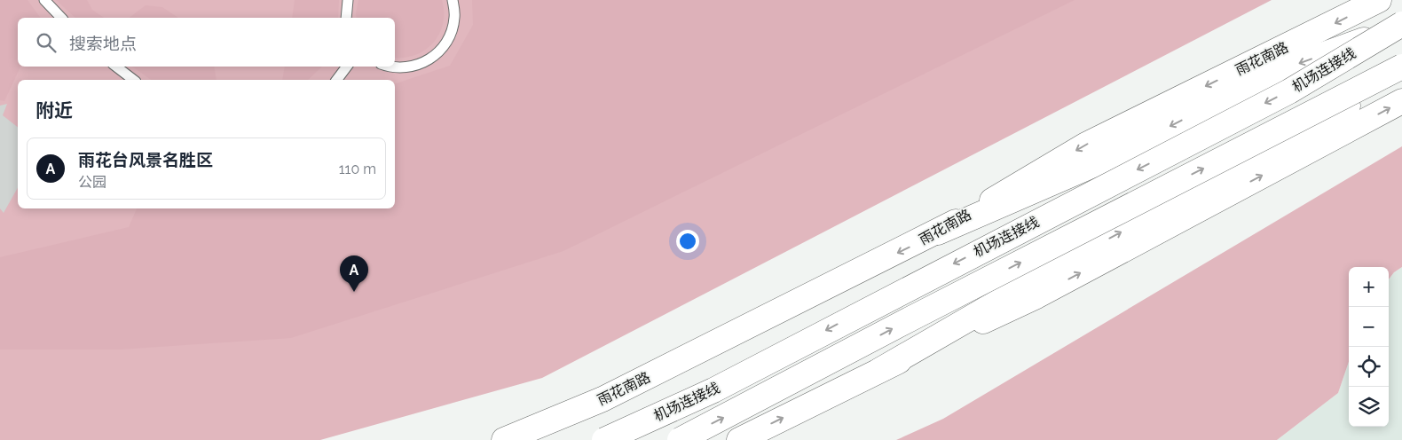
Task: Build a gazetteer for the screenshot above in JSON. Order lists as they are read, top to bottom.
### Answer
{
  "streets": {
    "main road": ["雨花南路", "机场连接线"]
  },
  "page": {
    "search": "搜索地点",
    "heading": "附近",
    "list": [
      {
        "mark": "A",
        "name": "雨花台风景名胜区",
        "note": "公园",
        "value": "110 m"
      }
    ],
    "pins": "A",
    "map_buttons": ["+", "−"]
  }
}
